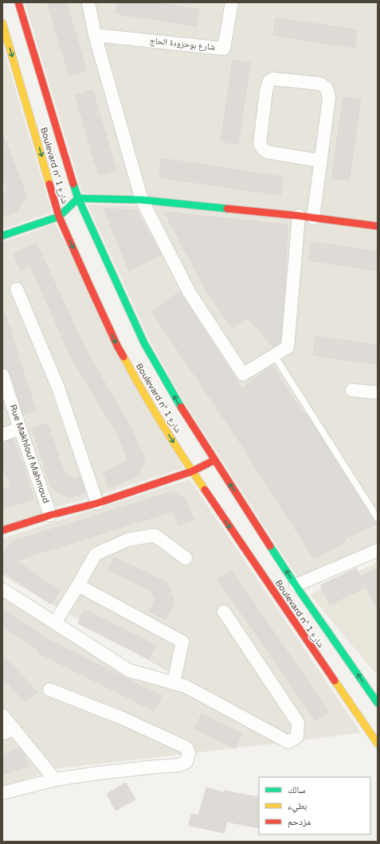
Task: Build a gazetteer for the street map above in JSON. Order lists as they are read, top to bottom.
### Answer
{
  "streets": {
    "main road": ["Boulevard n° شارع 1"],
    "street": ["شارع بوحزودة الحاج", "Rue Makhlouf Mahmoud"]
  },
  "legend": ["سالك", "بطيء", "مزدحم"]
}
